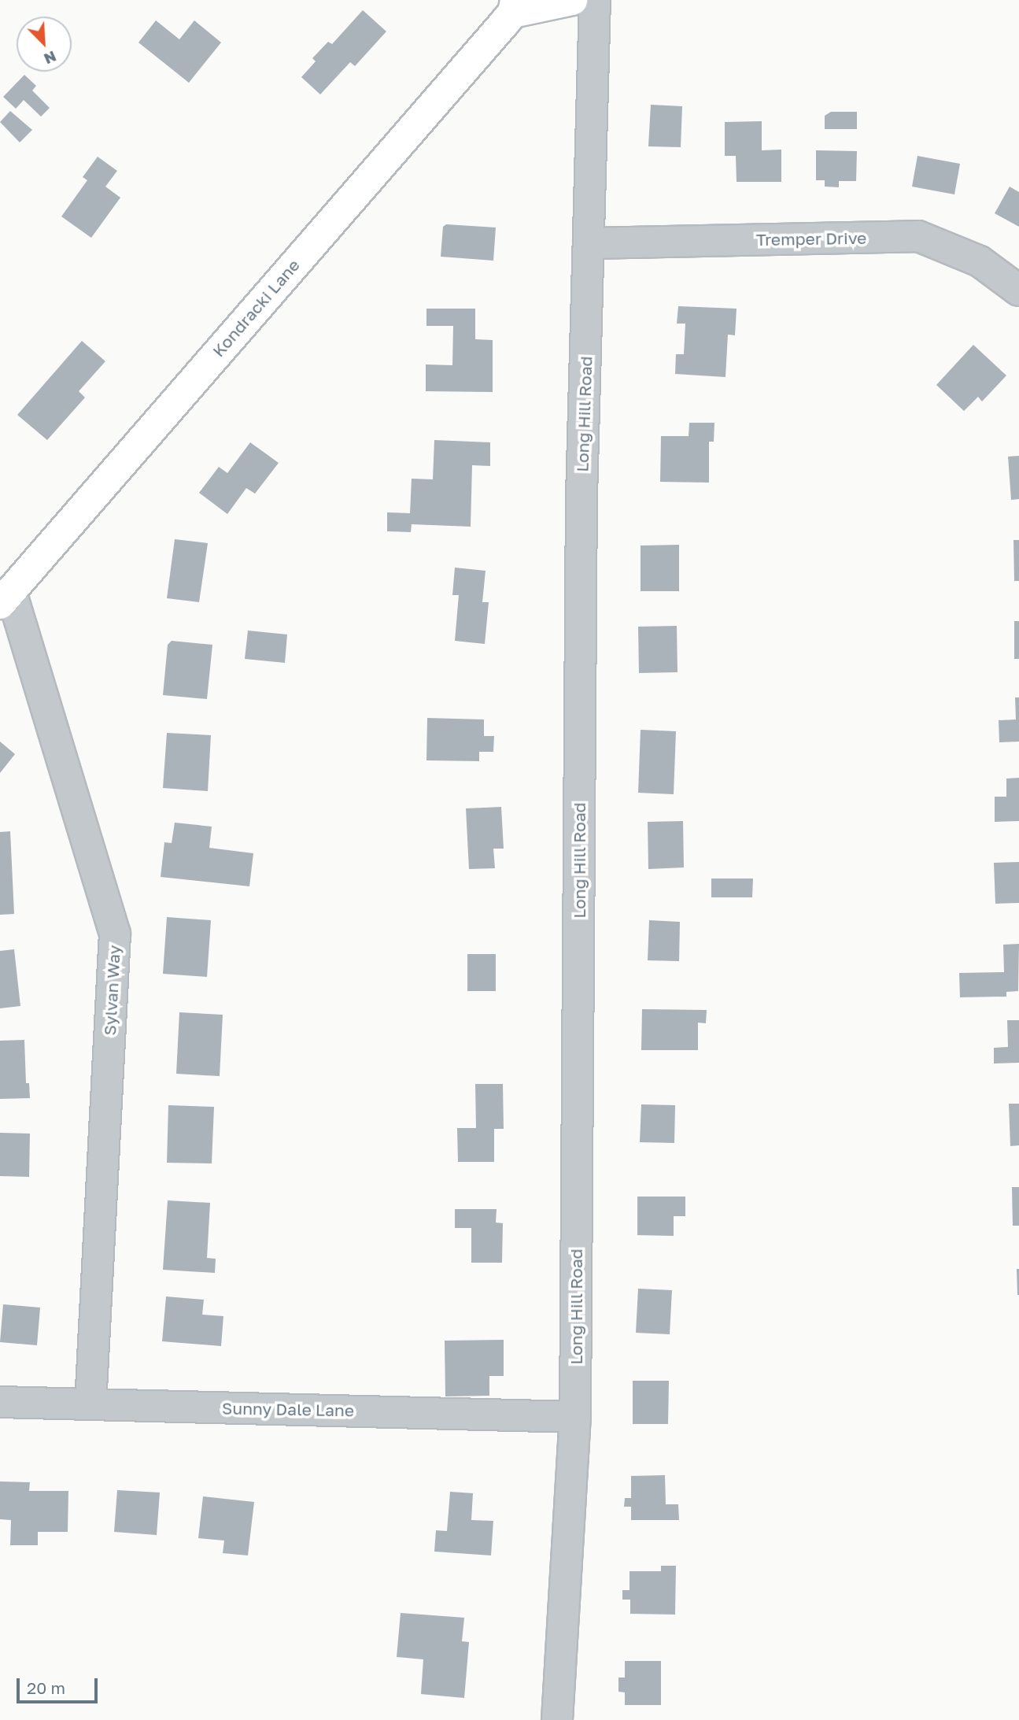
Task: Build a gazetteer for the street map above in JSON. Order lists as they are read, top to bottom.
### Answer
{
  "streets": {
    "main road": ["Kondracki Lane"],
    "street": [
      "Tremper Drive",
      "Long Hill Road",
      "Sylvan Way",
      "Sunny Dale Lane"
    ]
  },
  "crossings": [
    ["Tremper Drive", "Long Hill Road"],
    ["Kondracki Lane", "Sylvan Way"],
    ["Long Hill Road", "Sunny Dale Lane"],
    ["Sylvan Way", "Sunny Dale Lane"]
  ],
  "scale_bar": "20 m",
  "north": "bottom right"
}
